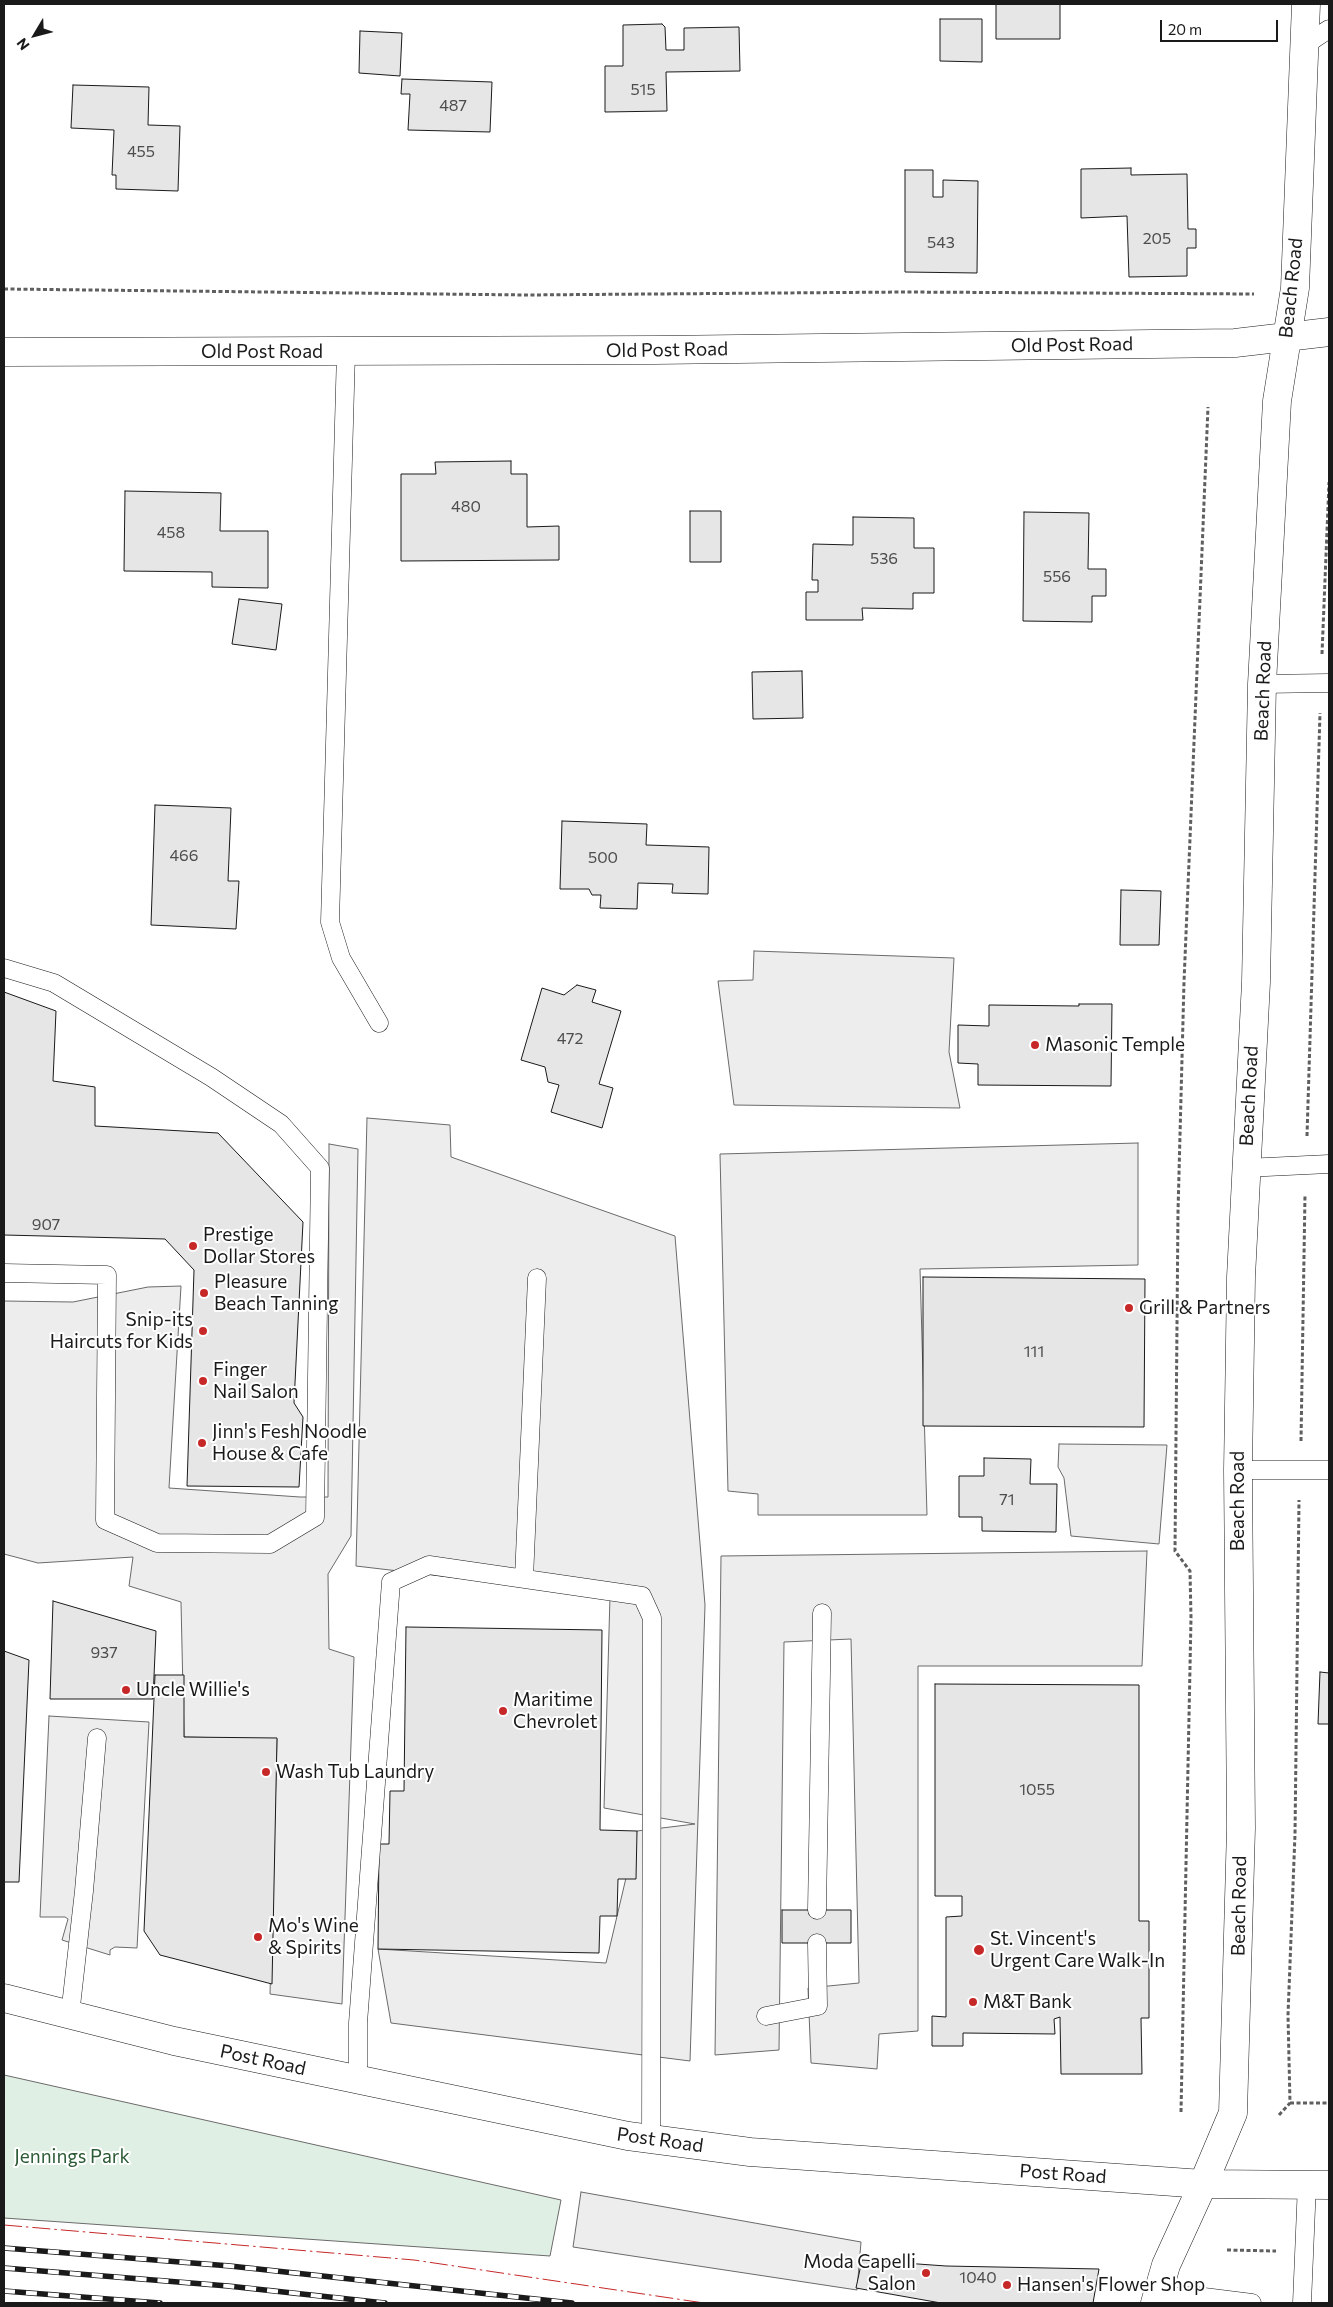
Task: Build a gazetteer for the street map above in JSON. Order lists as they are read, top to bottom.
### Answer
{
  "streets": {
    "street": ["Beach Road", "Old Post Road", "Post Road"]
  },
  "crossings": [
    ["Beach Road", "Old Post Road"],
    ["Beach Road", "Post Road"]
  ],
  "parks": ["Jennings Park"],
  "places": [
    "Masonic Temple",
    "Prestige Dollar Stores",
    "Pleasure Beach Tanning",
    "Grill & Partners",
    "Snip-its Haircuts for Kids",
    "Finger Nail Salon",
    "Jinn's Fesh Noodle House & Cafe",
    "Uncle Willie's",
    "Maritime Chevrolet",
    "Wash Tub Laundry",
    "Mo's Wine & Spirits",
    "St. Vincent's Urgent Care Walk-In",
    "M&T Bank",
    "Moda Capelli Salon",
    "Hansen's Flower Shop"
  ],
  "house_numbers": [
    "515",
    "487",
    "455",
    "205",
    "543",
    "480",
    "458",
    "536",
    "556",
    "466",
    "500",
    "472",
    "907",
    "111",
    "71",
    "937",
    "1055",
    "1040"
  ],
  "scale_bar": "20 m",
  "north": "bottom left"
}
